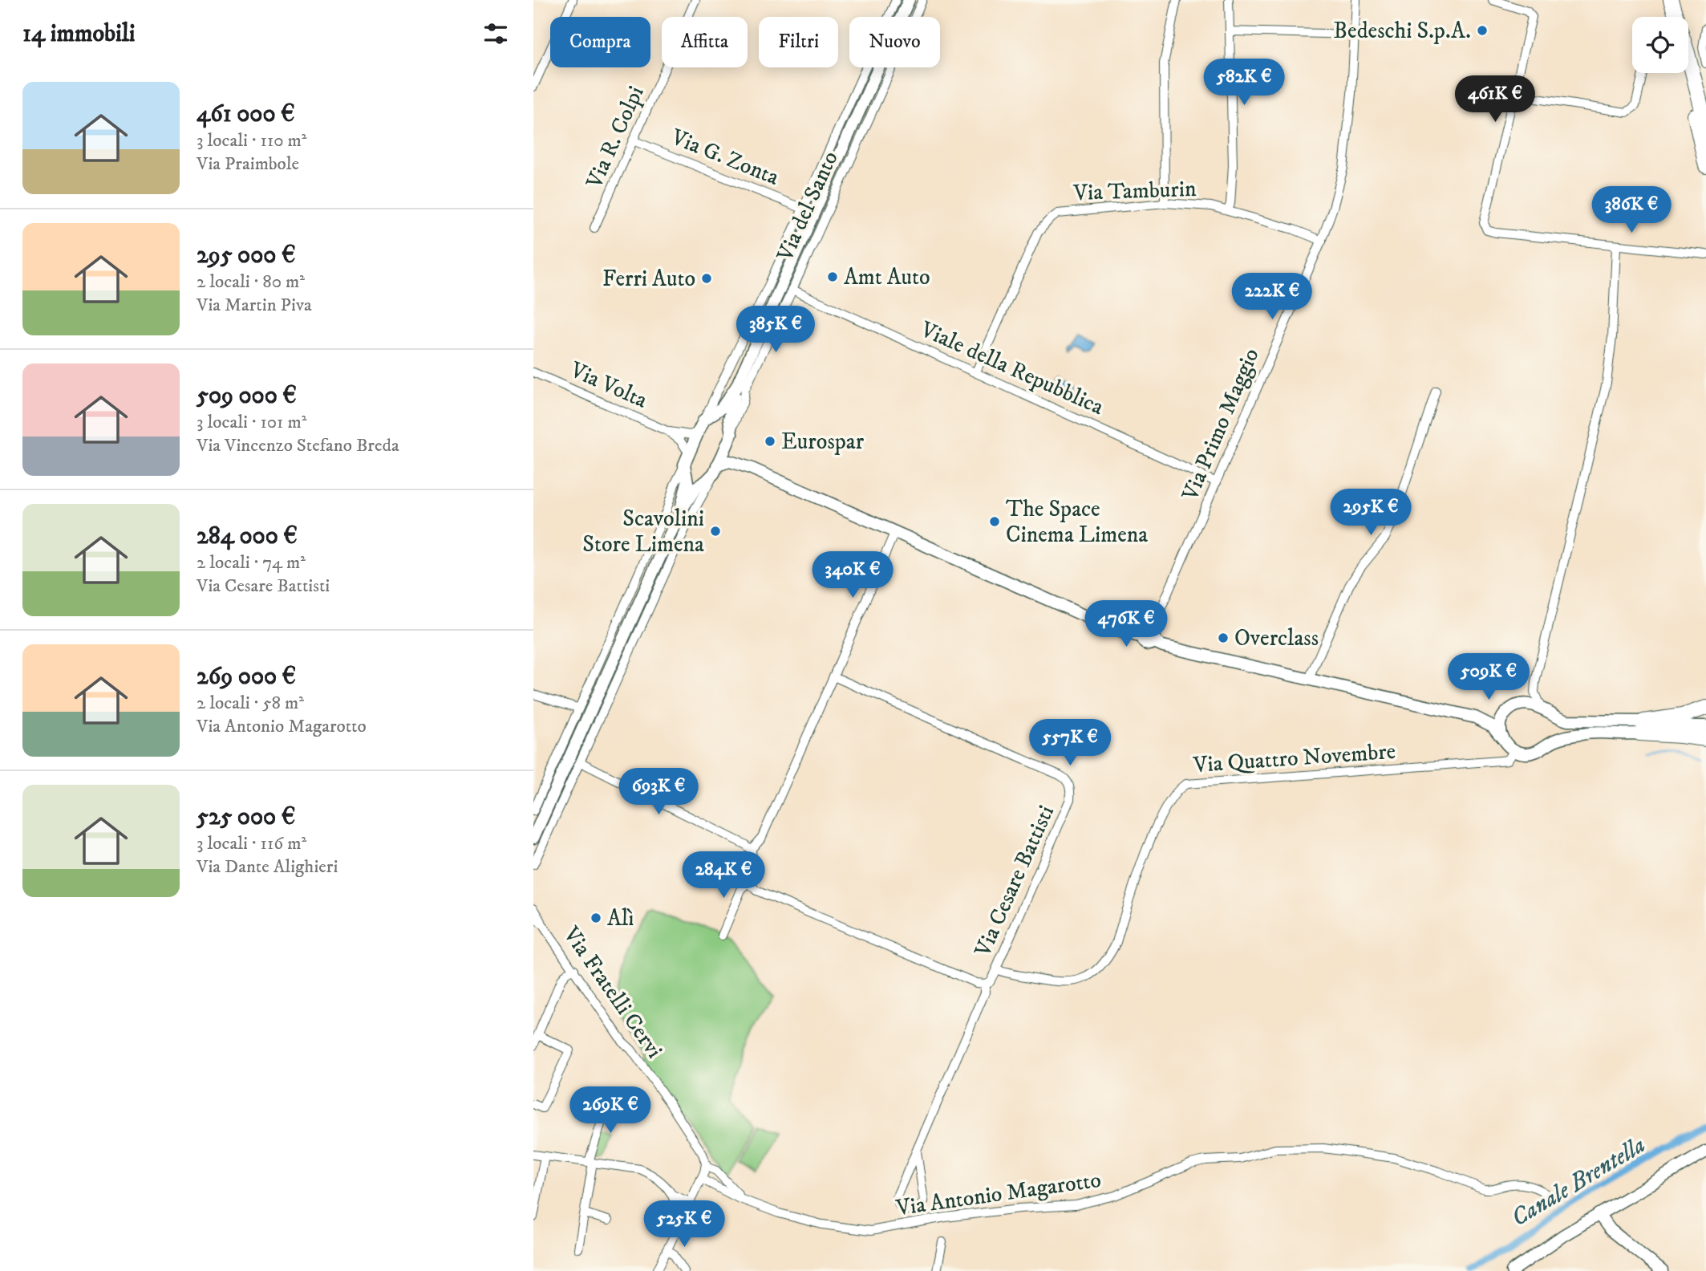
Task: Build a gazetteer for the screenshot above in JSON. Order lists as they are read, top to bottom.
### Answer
{
  "streets": {
    "street": [
      "Via R. Colpi",
      "Via G. Zonta",
      "Via Tamburin",
      "Via del Santo",
      "Viale della Repubblica",
      "Via Volta",
      "Via Primo Maggio",
      "Via Quattro Novembre",
      "Via Cesare Battisti",
      "Via Fratelli Cervi",
      "Via Antonio Magarotto"
    ]
  },
  "crossings": [
    ["Via R. Colpi", "Via G. Zonta"],
    ["Via G. Zonta", "Via del Santo"],
    ["Via Tamburin", "Viale della Repubblica"],
    ["Via Tamburin", "Via Primo Maggio"],
    ["Via del Santo", "Viale della Repubblica"],
    ["Viale della Repubblica", "Via Primo Maggio"],
    ["Via Quattro Novembre", "Via Cesare Battisti"],
    ["Via Fratelli Cervi", "Via Antonio Magarotto"]
  ],
  "water": ["Canale Brentella"],
  "places": [
    "Bedeschi S.p.A.",
    "Amt Auto",
    "Ferri Auto",
    "Eurospar",
    "The Space Cinema Limena",
    "Scavolini Store Limena",
    "Overclass",
    "Alì"
  ],
  "page": {
    "heading": "14 immobili",
    "chip": [
      "Compra",
      "Affitta",
      "Filtri",
      "Nuovo"
    ],
    "price": [
      "582K €",
      "461K €",
      "386K €",
      "222K €",
      "385K €",
      "295K €",
      "340K €",
      "476K €",
      "509K €",
      "557K €",
      "693K €",
      "284K €",
      "269K €",
      "525K €"
    ],
    "list": [
      {
        "name": "461 000 €",
        "note": "3 locali · 110 m² · Via Praimbole"
      },
      {
        "name": "295 000 €",
        "note": "2 locali · 80 m² · Via Martin Piva"
      },
      {
        "name": "509 000 €",
        "note": "3 locali · 101 m² · Via Vincenzo Stefano Breda"
      },
      {
        "name": "284 000 €",
        "note": "2 locali · 74 m² · Via Cesare Battisti"
      },
      {
        "name": "269 000 €",
        "note": "2 locali · 58 m² · Via Antonio Magarotto"
      },
      {
        "name": "525 000 €",
        "note": "3 locali · 116 m² · Via Dante Alighieri"
      }
    ]
  }
}
